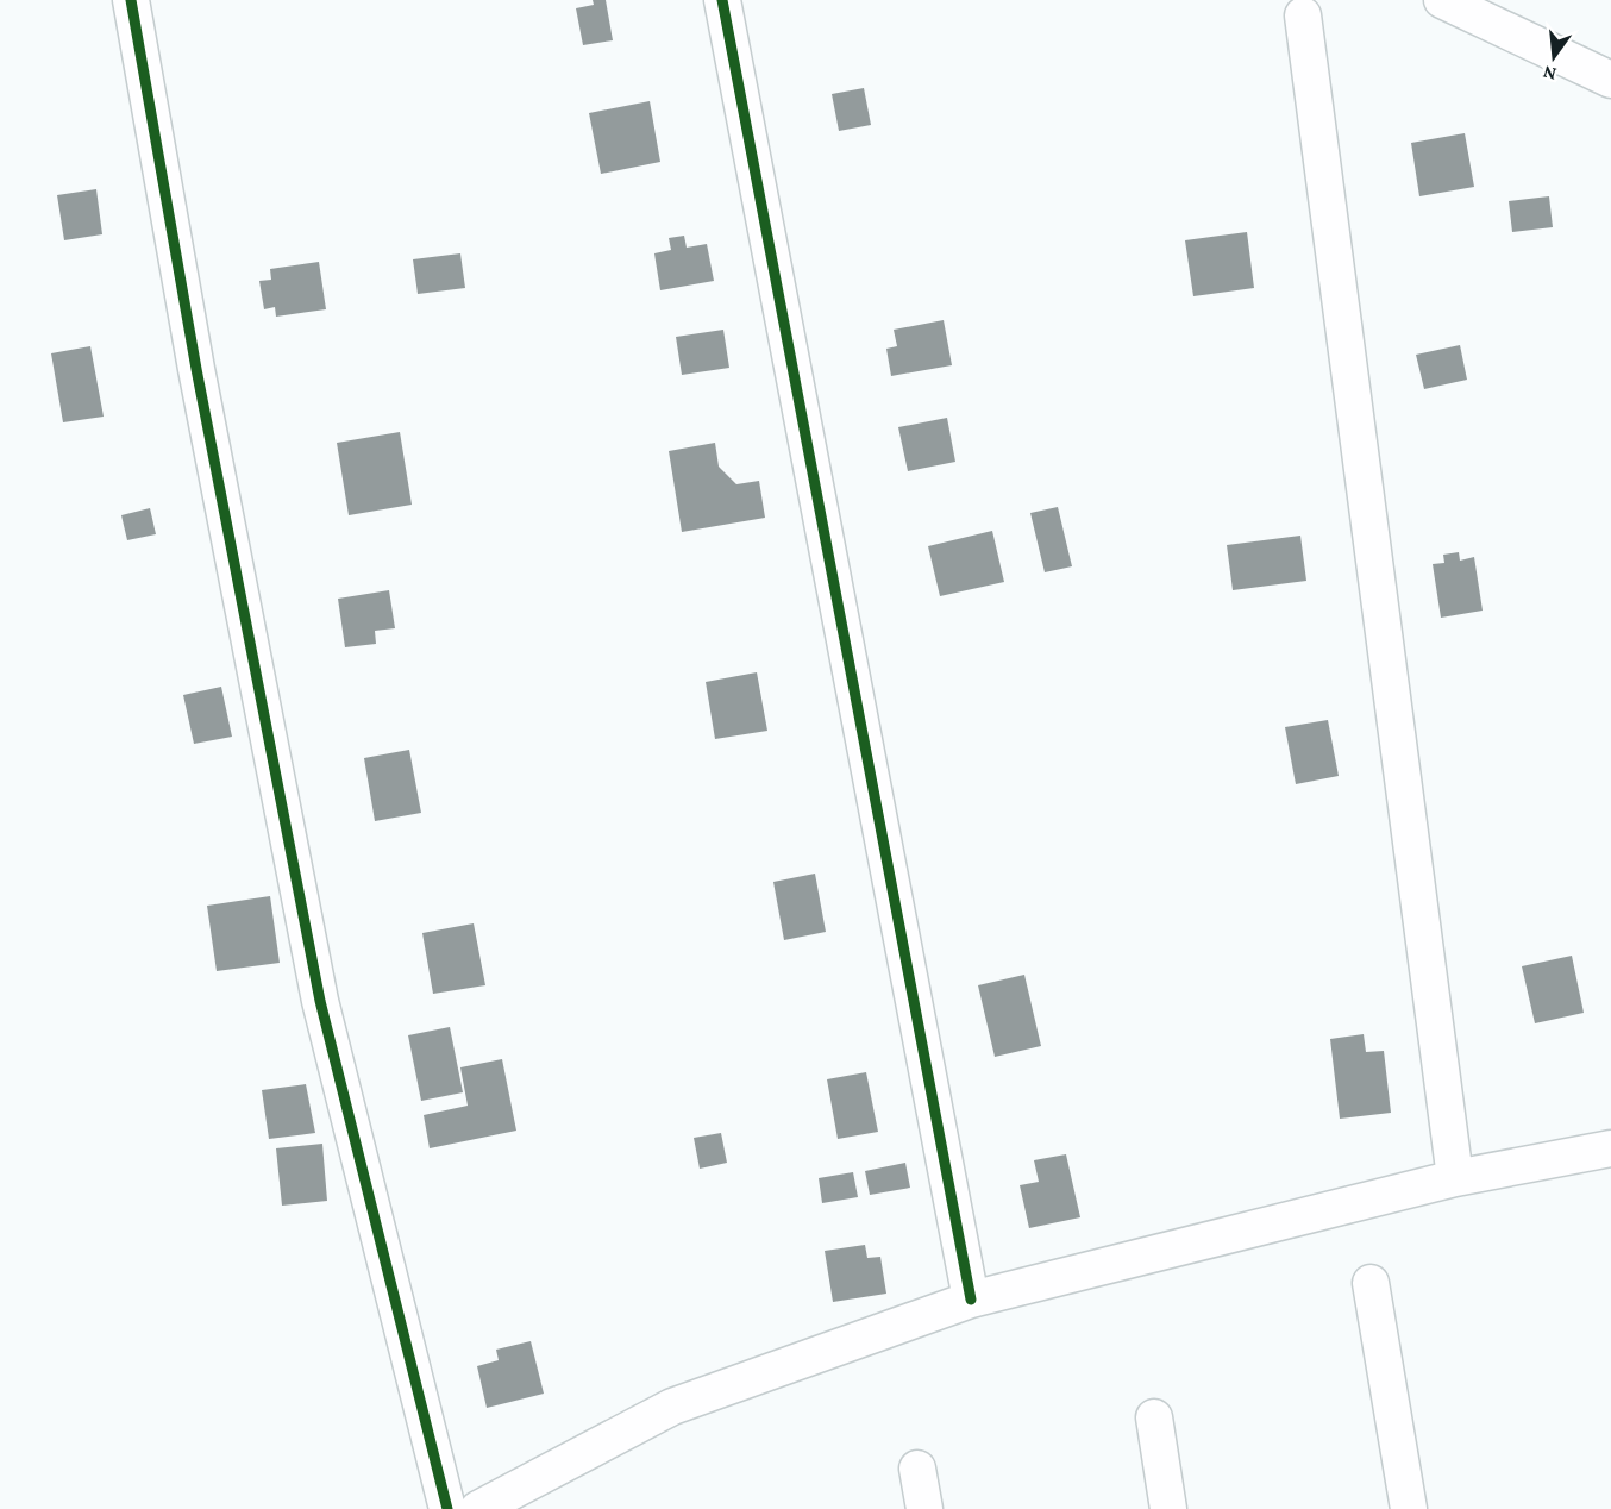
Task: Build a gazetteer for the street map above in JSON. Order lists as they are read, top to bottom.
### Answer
{
  "north": "bottom"
}
